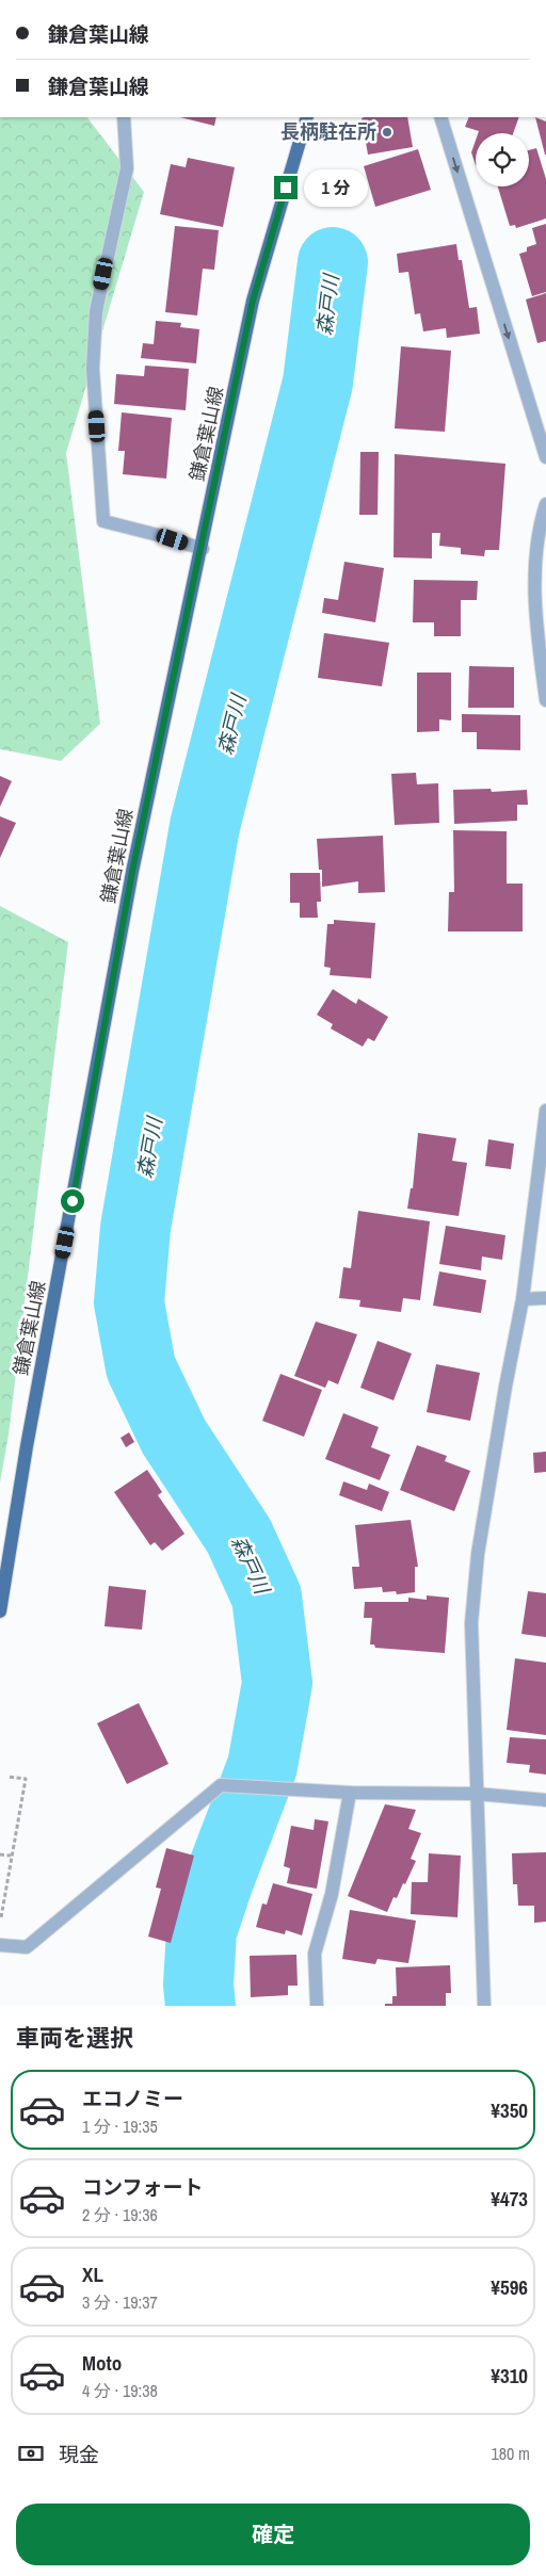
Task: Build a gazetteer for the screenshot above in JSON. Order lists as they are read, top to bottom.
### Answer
{
  "streets": {
    "main road": ["鎌倉葉山線"]
  },
  "water": ["森戸川"],
  "places": ["長柄駐在所"],
  "page": {
    "banner": ["鎌倉葉山線", "鎌倉葉山線"],
    "bubble": "1 分",
    "heading": "車両を選択",
    "list": [
      {
        "name": "エコノミー",
        "note": "1 分 · 19:35",
        "value": "¥350"
      },
      {
        "name": "コンフォート",
        "note": "2 分 · 19:36",
        "value": "¥473"
      },
      {
        "name": "XL",
        "note": "3 分 · 19:37",
        "value": "¥596"
      },
      {
        "name": "Moto",
        "note": "4 分 · 19:38",
        "value": "¥310"
      }
    ],
    "pay": ["現金", "180 m"],
    "buttons": "確定"
  }
}
